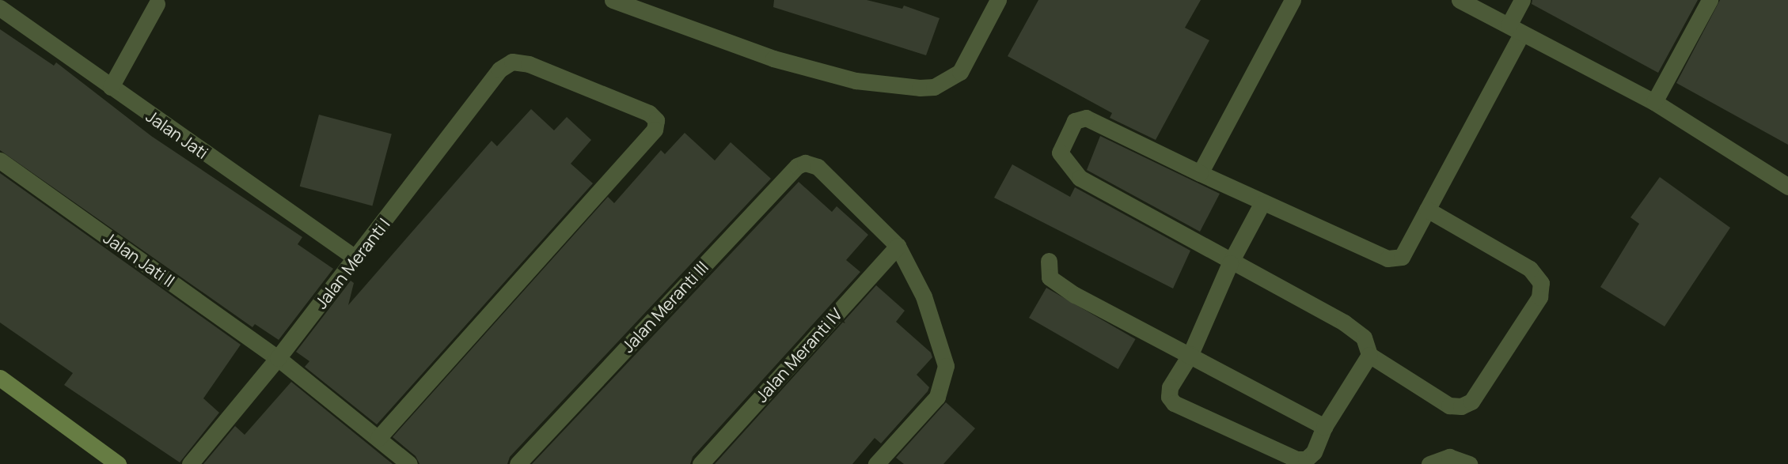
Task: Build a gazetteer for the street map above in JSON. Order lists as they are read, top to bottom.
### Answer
{
  "streets": {
    "street": [
      "Jalan Jati",
      "Jalan Jati II",
      "Jalan Meranti I",
      "Jalan Meranti III",
      "Jalan Meranti IV"
    ]
  },
  "crossings": [
    ["Jalan Jati", "Jalan Meranti I"],
    ["Jalan Jati II", "Jalan Meranti I"],
    ["Jalan Meranti III", "Jalan Meranti IV"]
  ]
}
